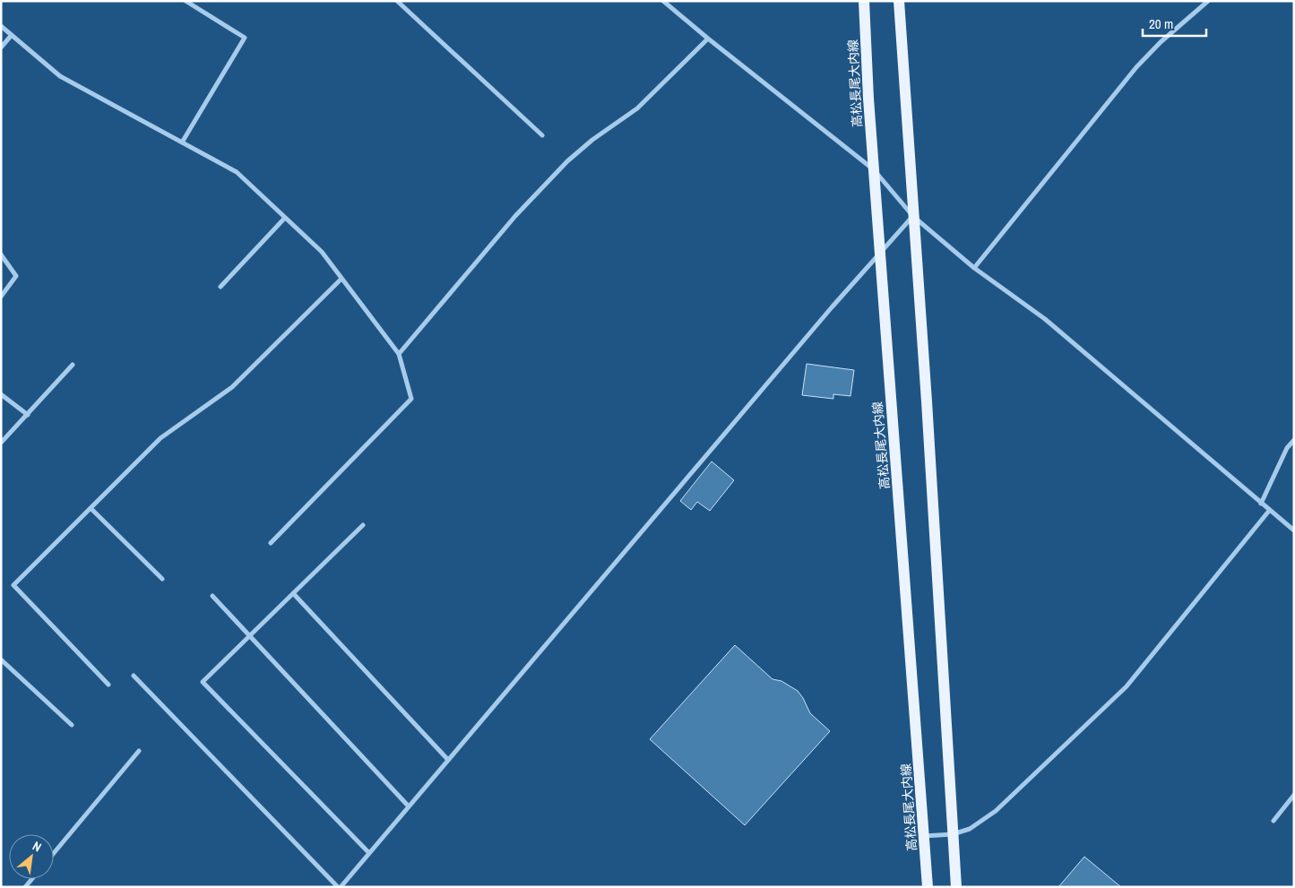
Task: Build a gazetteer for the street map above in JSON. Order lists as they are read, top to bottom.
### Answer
{
  "streets": {
    "main road": ["高松長尾大内線"]
  },
  "scale_bar": "20 m",
  "north": "top right"
}
